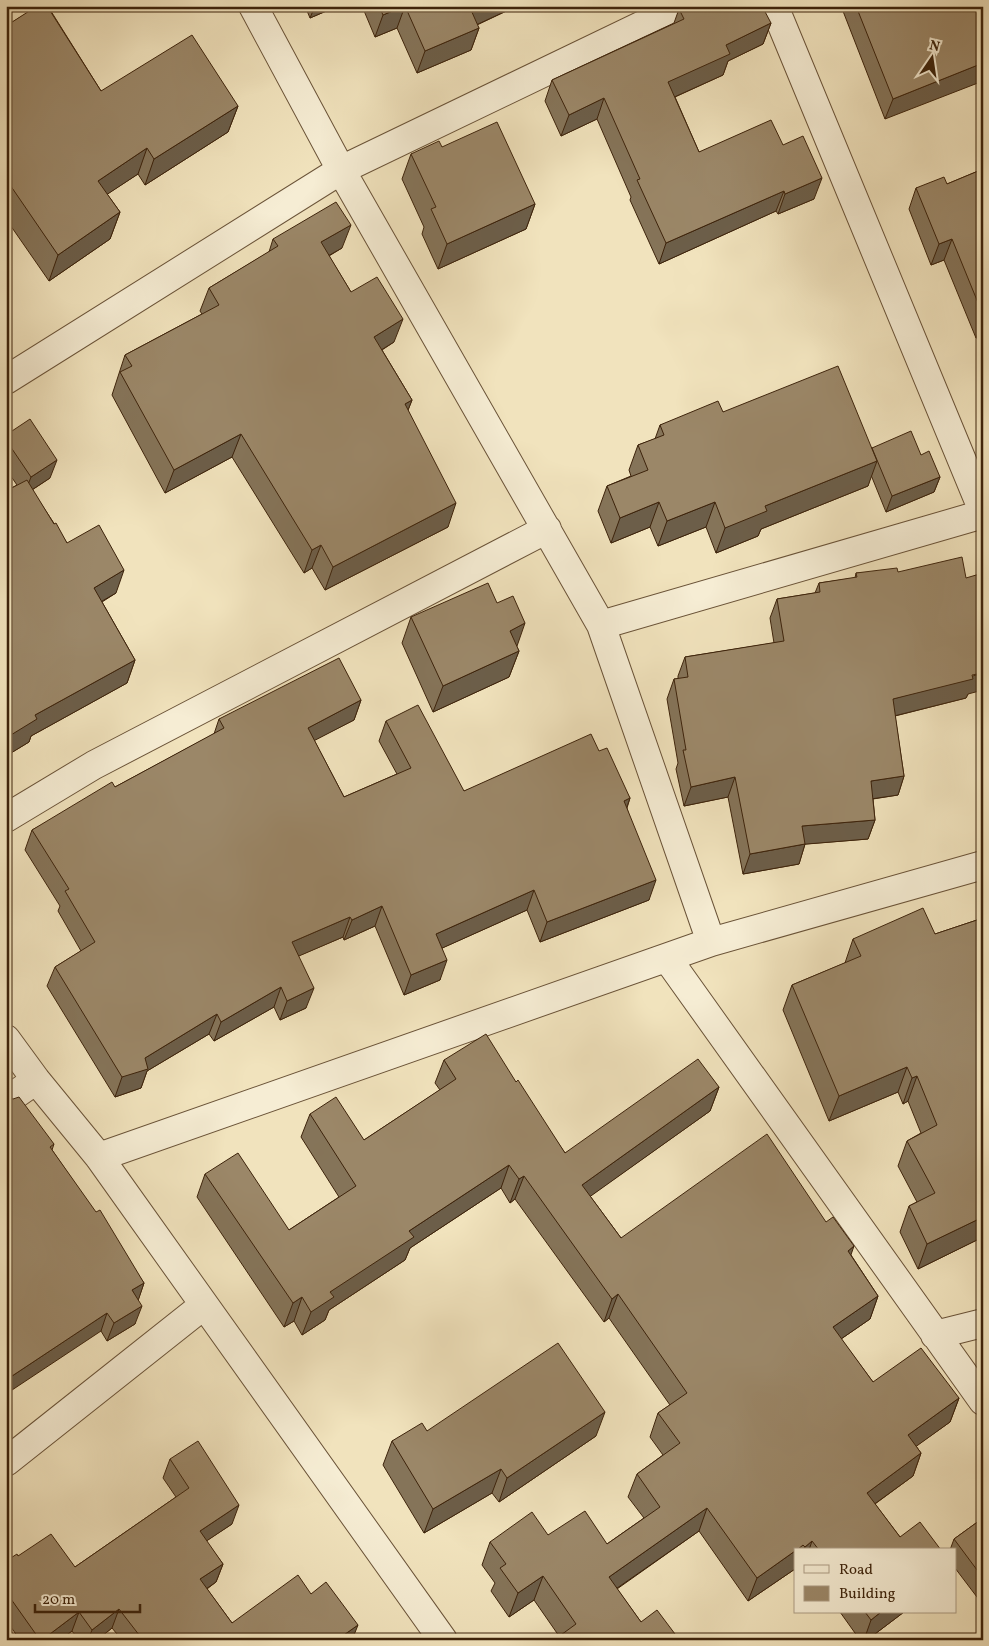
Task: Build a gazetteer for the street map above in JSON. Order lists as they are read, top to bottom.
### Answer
{
  "legend": ["Road", "Building"],
  "scale_bar": "20 m",
  "north": "top"
}
